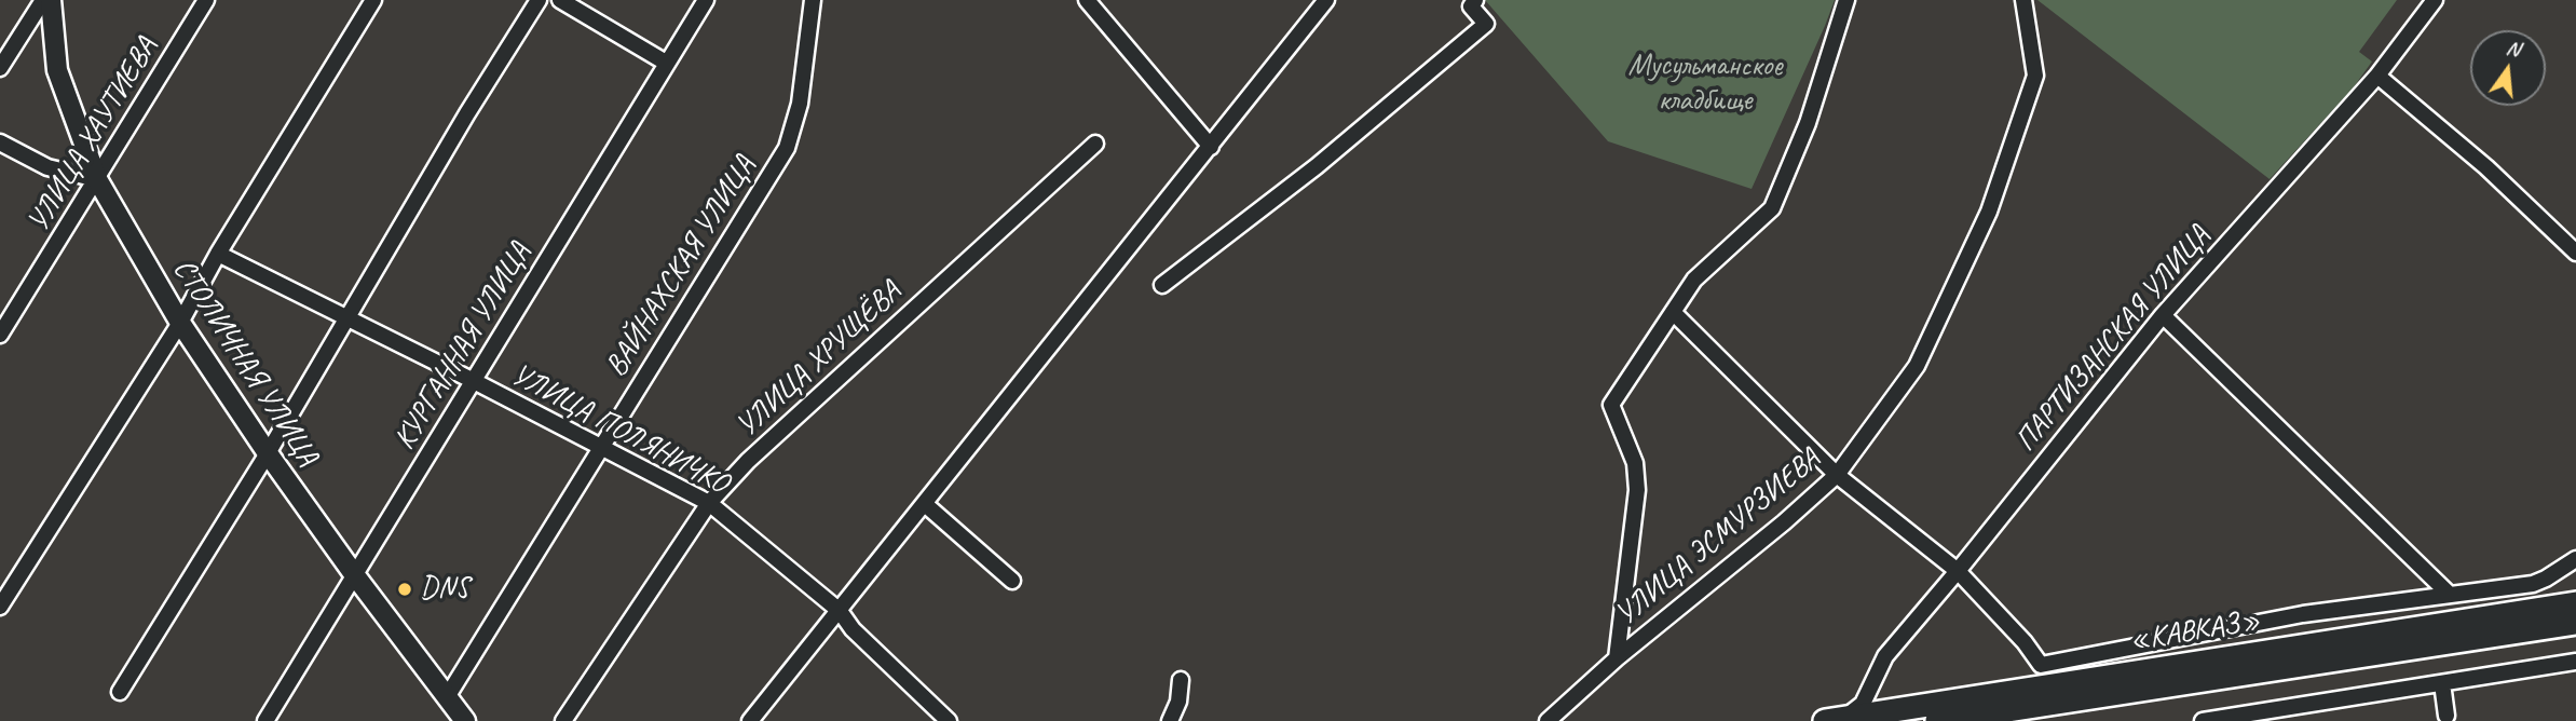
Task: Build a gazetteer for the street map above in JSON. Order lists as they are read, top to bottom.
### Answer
{
  "streets": {
    "highway": ["«КАВКАЗ»"],
    "main road": ["СТОЛИЧНАЯ УЛИЦА"],
    "street": [
      "УЛИЦА ХАУТИЕВА",
      "ВАЙНАХСКАЯ УЛИЦА",
      "ПАРТИЗАНСКАЯ УЛИЦА",
      "КУРГАННАЯ УЛИЦА",
      "УЛИЦА ХРУЩЁВА",
      "УЛИЦА ПОЛЯНИЧКО",
      "УЛИЦА ЭСМУРЗИЕВА"
    ]
  },
  "crossings": [
    ["УЛИЦА ХАУТИЕВА", "СТОЛИЧНАЯ УЛИЦА"],
    ["ВАЙНАХСКАЯ УЛИЦА", "СТОЛИЧНАЯ УЛИЦА"],
    ["ВАЙНАХСКАЯ УЛИЦА", "УЛИЦА ПОЛЯНИЧКО"],
    ["ПАРТИЗАНСКАЯ УЛИЦА", "«КАВКАЗ»"],
    ["КУРГАННАЯ УЛИЦА", "СТОЛИЧНАЯ УЛИЦА"],
    ["КУРГАННАЯ УЛИЦА", "УЛИЦА ПОЛЯНИЧКО"],
    ["УЛИЦА ХРУЩЁВА", "УЛИЦА ПОЛЯНИЧКО"]
  ],
  "parks": ["Мусульманское кладбище"],
  "places": ["DNS"],
  "north": "top"
}
